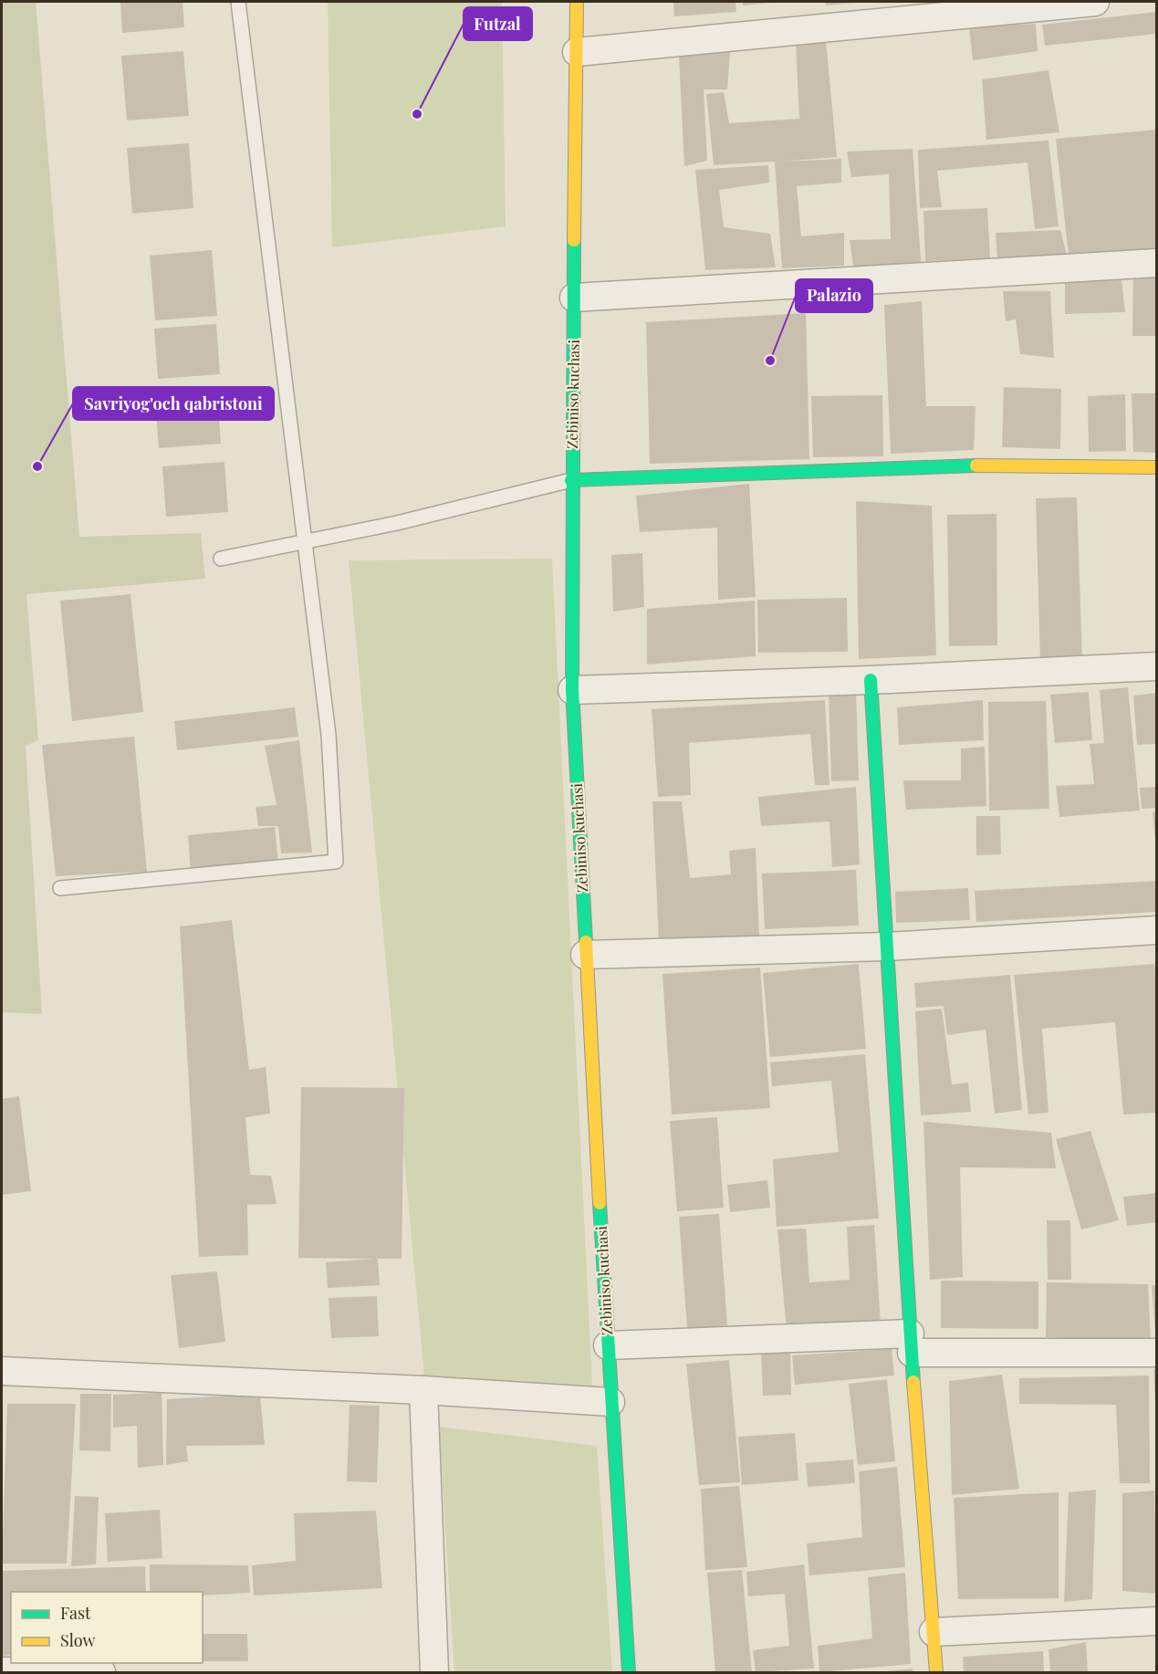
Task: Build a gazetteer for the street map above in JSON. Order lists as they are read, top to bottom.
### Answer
{
  "streets": {
    "street": ["Zebiniso kuchasi"]
  },
  "places": ["Futzal", "Palazio", "Savriyog'och qabristoni"],
  "legend": ["Fast", "Slow"]
}
